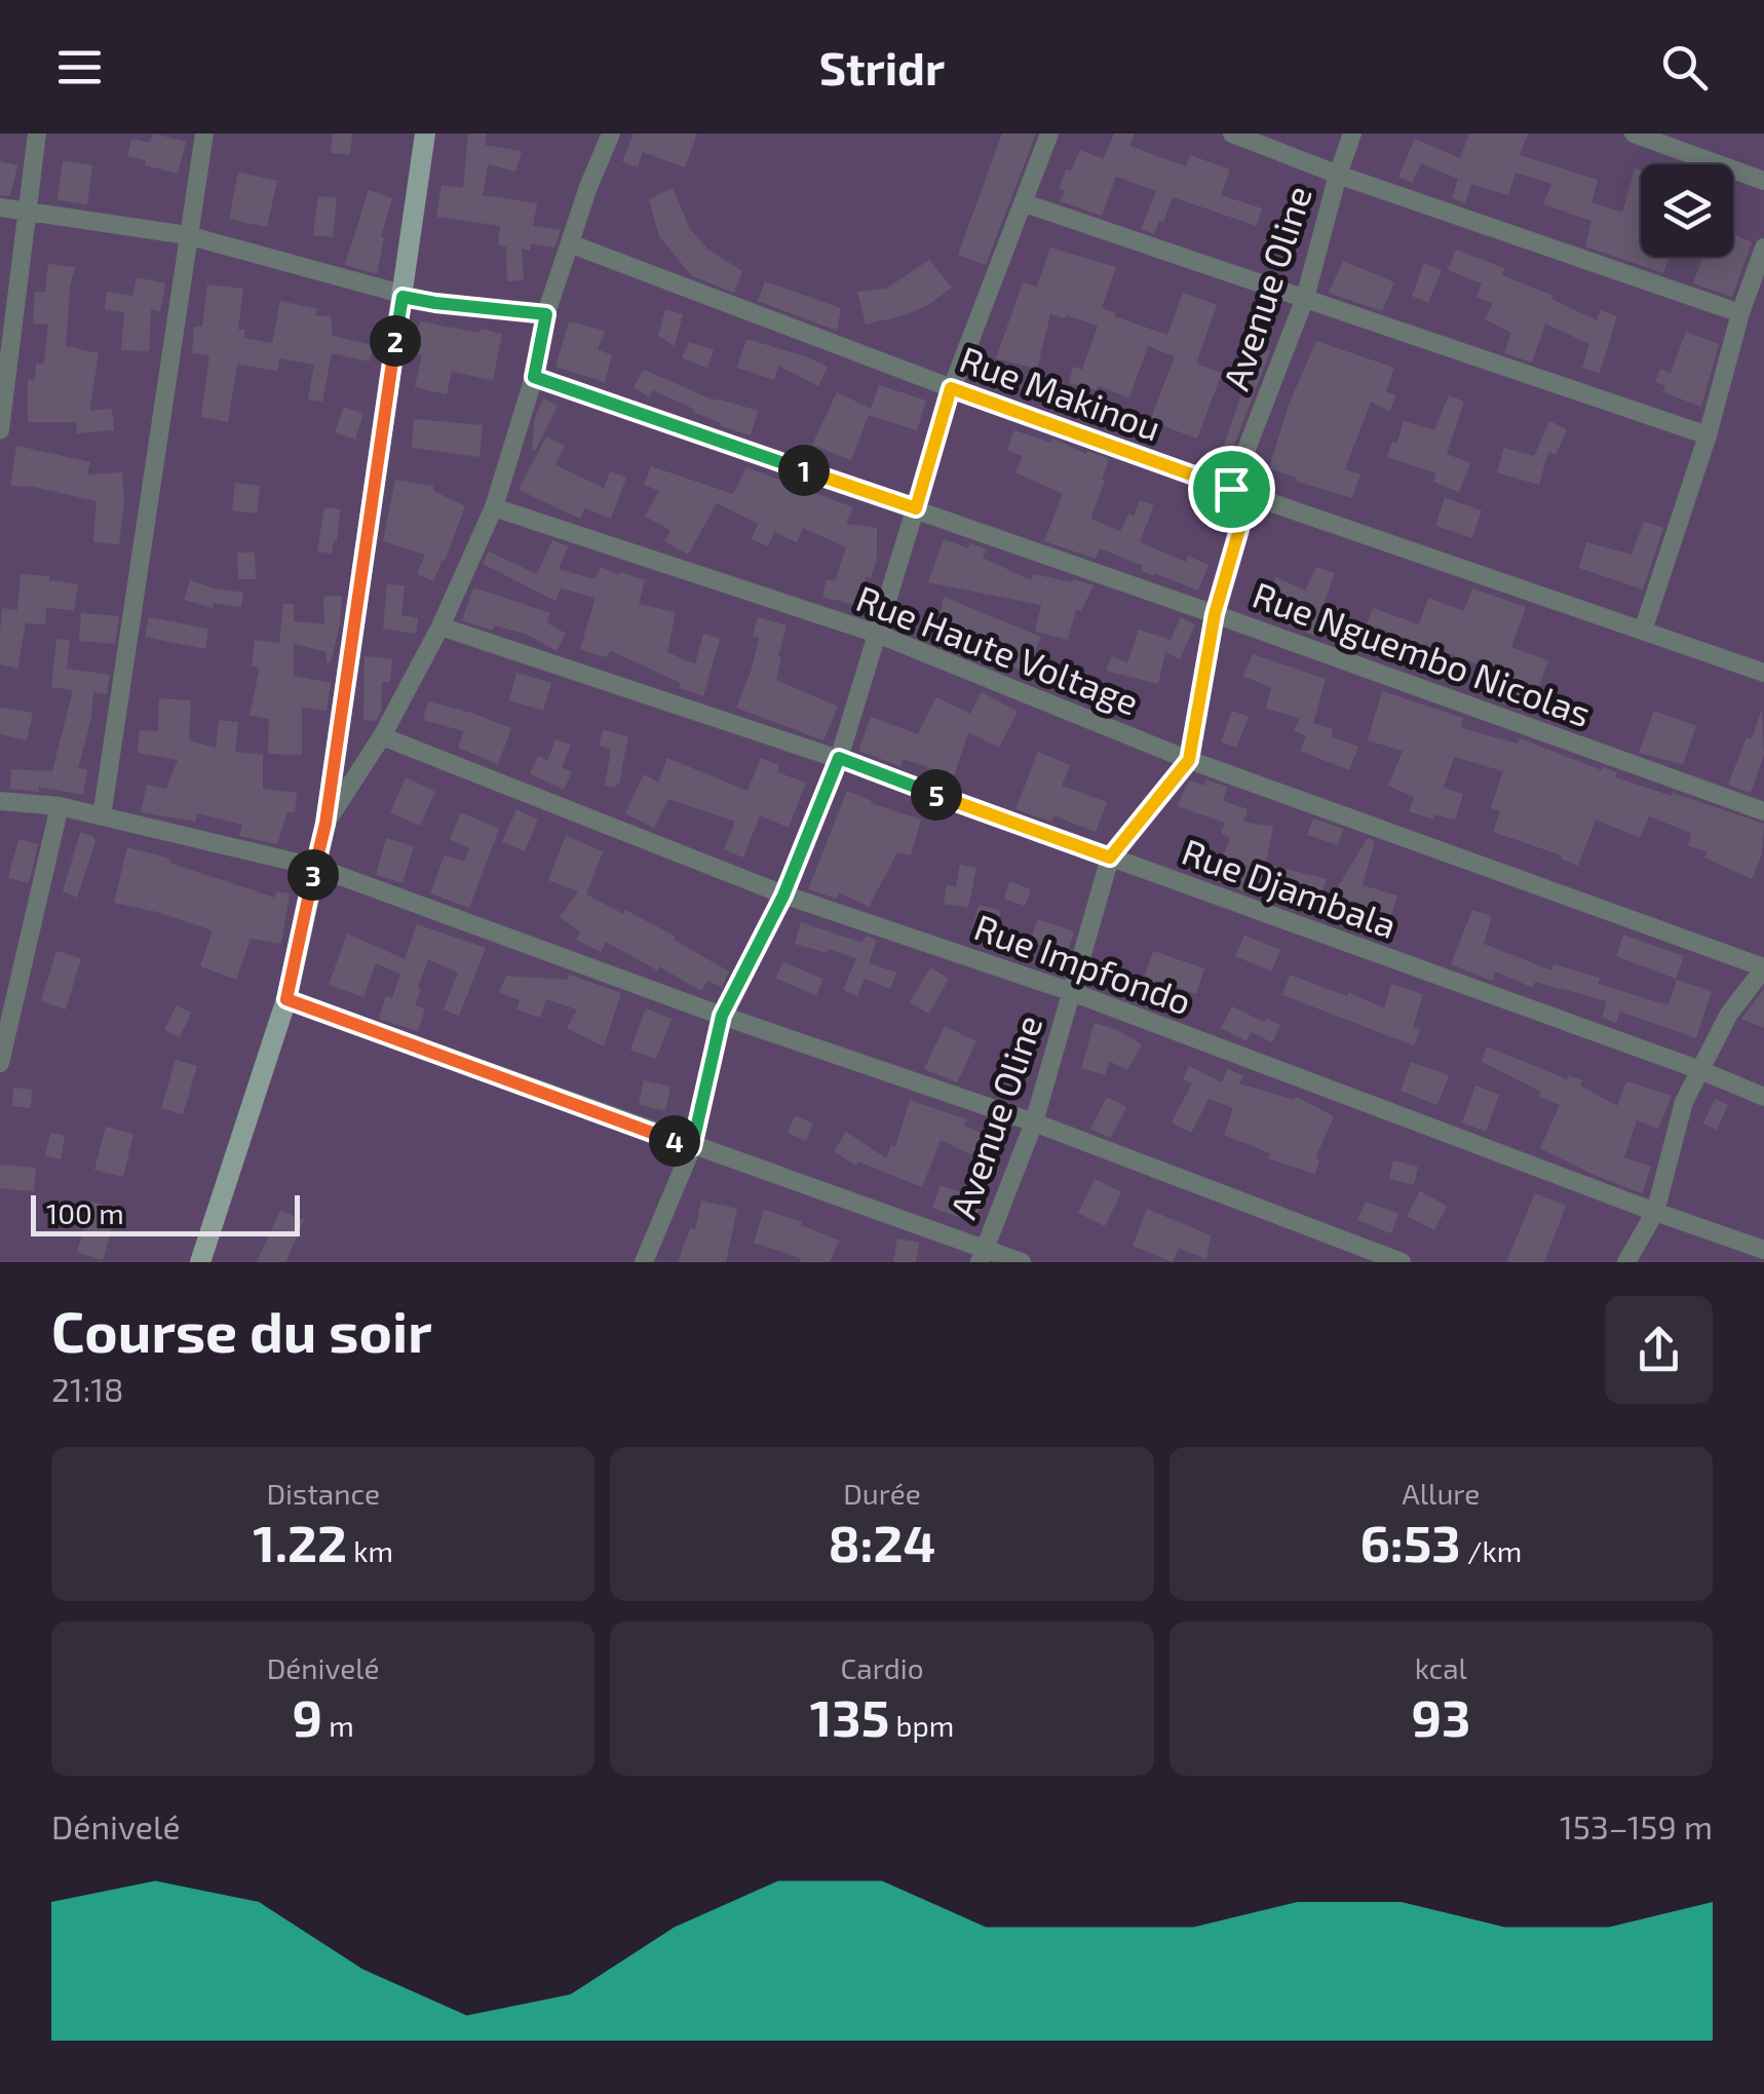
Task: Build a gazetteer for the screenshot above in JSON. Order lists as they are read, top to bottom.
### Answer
{
  "streets": {
    "street": [
      "Avenue Oline",
      "Rue Makinou",
      "Rue Haute Voltage",
      "Rue Nguembo Nicolas",
      "Rue Djambala",
      "Rue Impfondo"
    ]
  },
  "crossings": [
    ["Avenue Oline", "Rue Makinou"],
    ["Avenue Oline", "Rue Haute Voltage"],
    ["Avenue Oline", "Rue Nguembo Nicolas"],
    ["Avenue Oline", "Rue Djambala"],
    ["Avenue Oline", "Rue Impfondo"]
  ],
  "scale_bar": "100 m",
  "page": {
    "header": "Stridr",
    "pins": [
      "2",
      "1",
      "5",
      "3",
      "4"
    ],
    "scale": "100 m",
    "heading": ["Course du soir", "21:18"],
    "stats": [
      ["Distance", "1.22 km"],
      ["Durée", "8:24"],
      ["Allure", "6:53 /km"],
      ["Dénivelé", "9 m"],
      ["Cardio", "135 bpm"],
      ["kcal", "93"]
    ],
    "chart": ["Dénivelé", "153–159 m"]
  }
}
